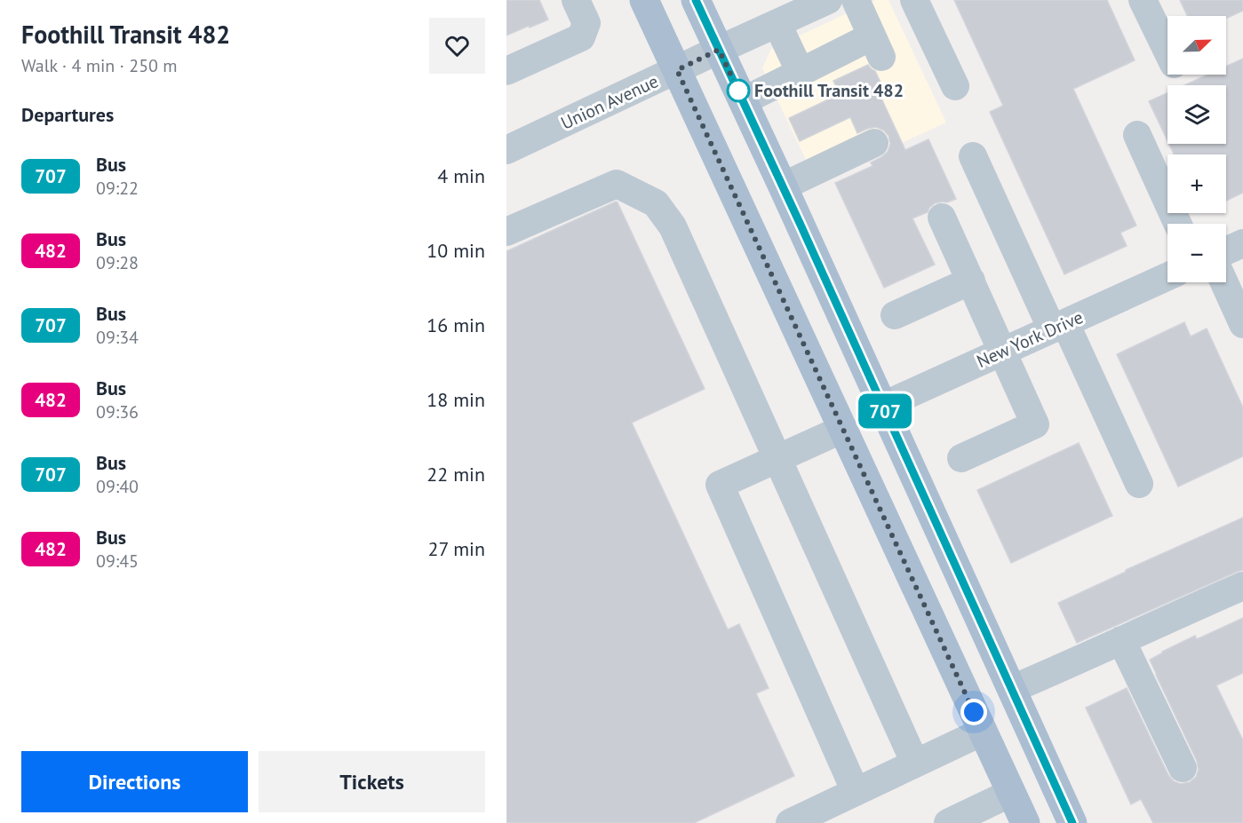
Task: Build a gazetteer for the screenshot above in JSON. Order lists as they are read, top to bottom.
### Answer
{
  "streets": {
    "street": ["Union Avenue", "New York Drive"]
  },
  "places": ["Foothill Transit 482"],
  "lines": ["bus line 707"],
  "north": "top right",
  "page": {
    "heading": [
      ["Foothill Transit 482", "Walk · 4 min · 250 m"],
      "Departures"
    ],
    "on_map": "707",
    "map_buttons": ["+", "−"],
    "list": [
      {
        "mark": "707",
        "name": "Bus",
        "note": "09:22",
        "value": "4 min"
      },
      {
        "mark": "482",
        "name": "Bus",
        "note": "09:28",
        "value": "10 min"
      },
      {
        "mark": "707",
        "name": "Bus",
        "note": "09:34",
        "value": "16 min"
      },
      {
        "mark": "482",
        "name": "Bus",
        "note": "09:36",
        "value": "18 min"
      },
      {
        "mark": "707",
        "name": "Bus",
        "note": "09:40",
        "value": "22 min"
      },
      {
        "mark": "482",
        "name": "Bus",
        "note": "09:45",
        "value": "27 min"
      }
    ],
    "buttons": ["Directions", "Tickets"]
  }
}
